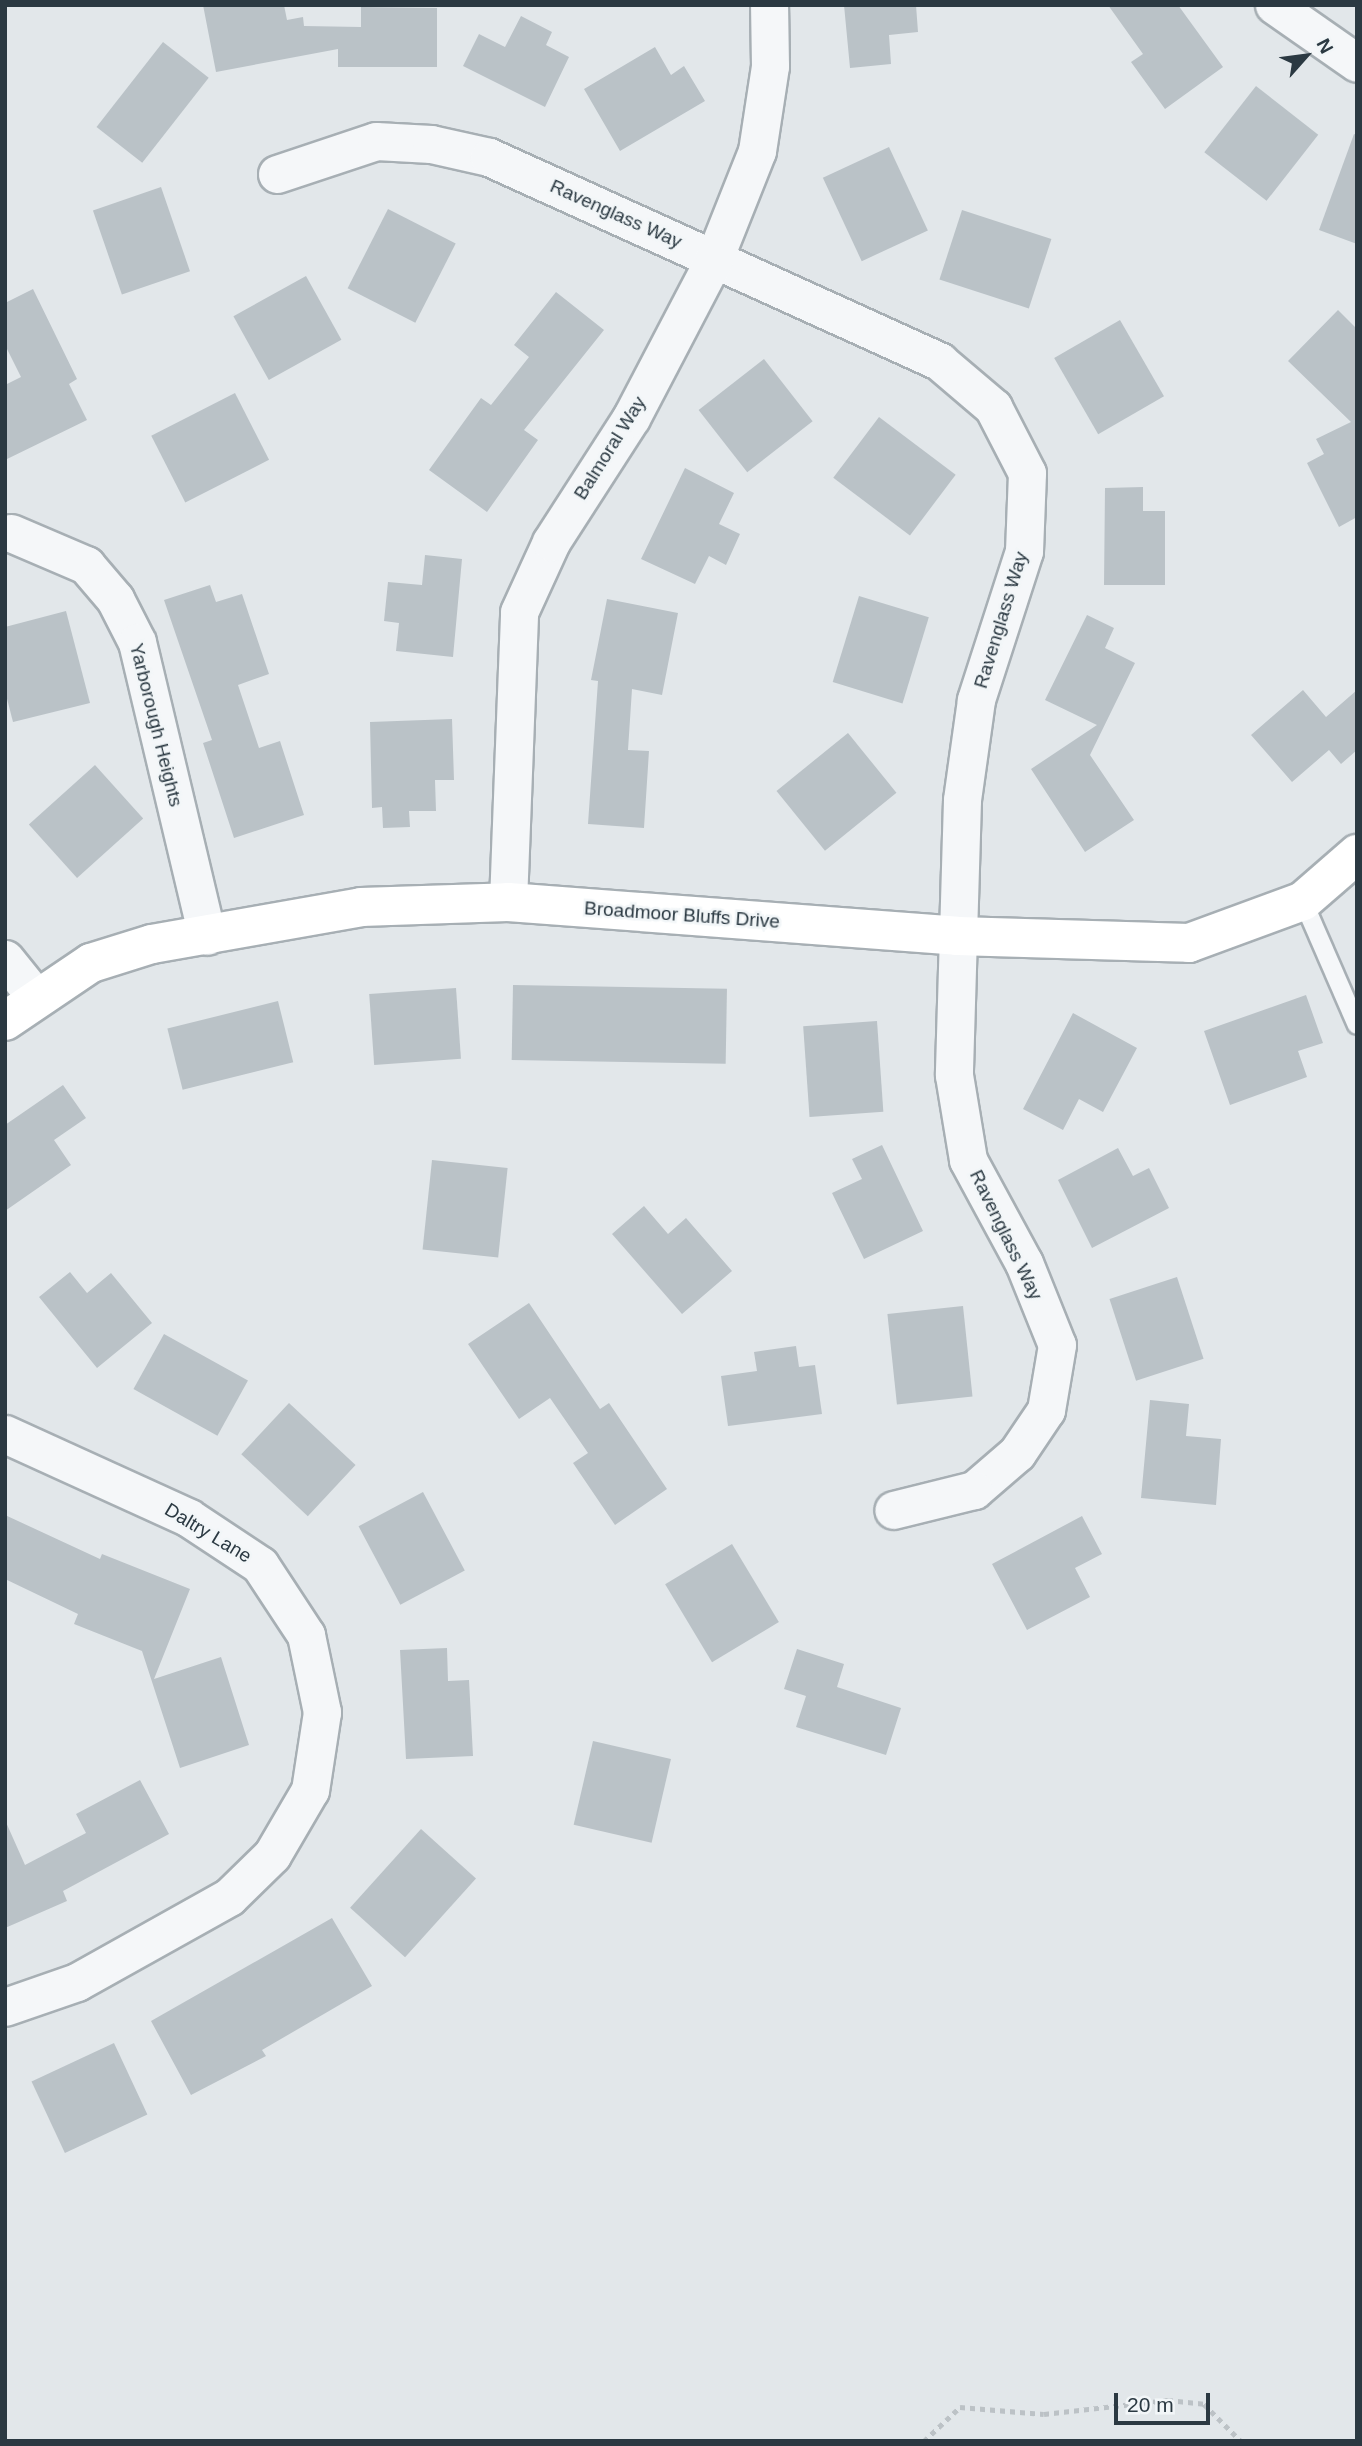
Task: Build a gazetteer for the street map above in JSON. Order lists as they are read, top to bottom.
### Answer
{
  "streets": {
    "street": [
      "Ravenglass Way",
      "Balmoral Way",
      "Yarborough Heights",
      "Broadmoor Bluffs Drive",
      "Daltry Lane"
    ]
  },
  "crossings": [
    ["Ravenglass Way", "Balmoral Way"],
    ["Ravenglass Way", "Broadmoor Bluffs Drive"],
    ["Balmoral Way", "Broadmoor Bluffs Drive"],
    ["Yarborough Heights", "Broadmoor Bluffs Drive"]
  ],
  "scale_bar": "20 m",
  "north": "top right"
}
